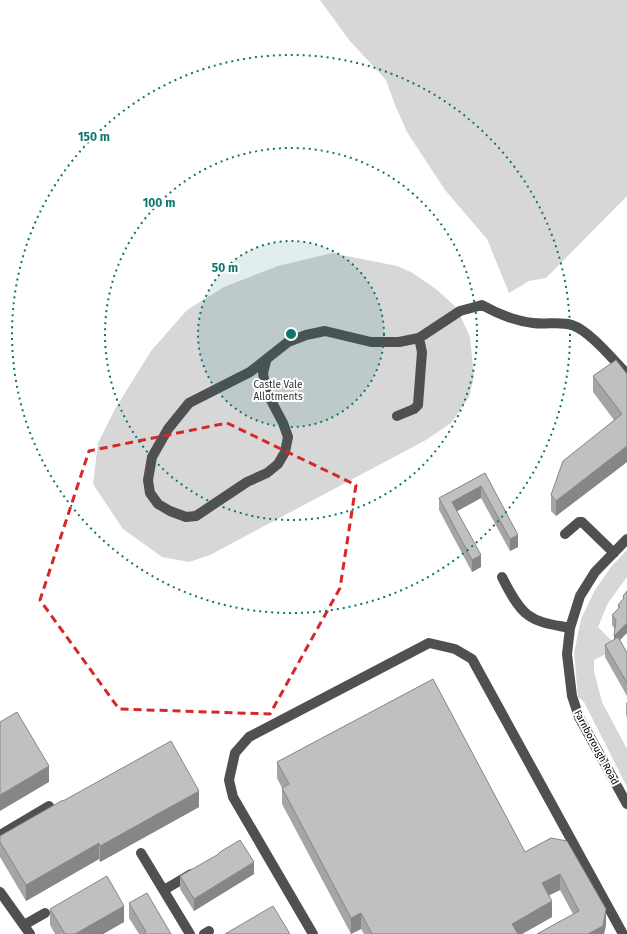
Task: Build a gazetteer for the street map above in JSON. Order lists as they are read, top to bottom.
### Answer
{
  "streets": {
    "street": ["Farnborough Road"]
  },
  "parks": ["Castle Vale Allotments"],
  "rings": ["150 m", "100 m", "50 m"]
}
